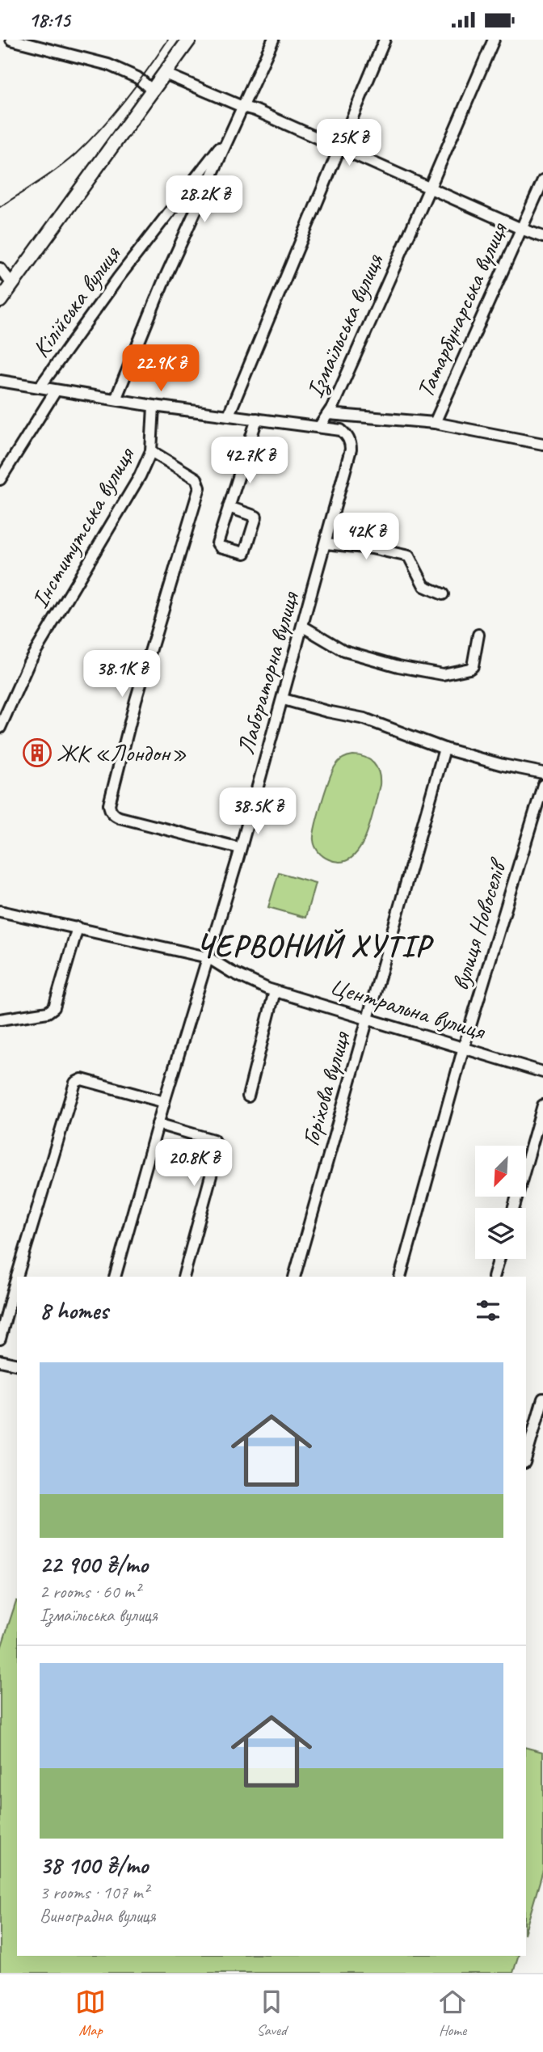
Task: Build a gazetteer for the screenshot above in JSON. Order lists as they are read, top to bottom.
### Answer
{
  "streets": {
    "street": [
      "Кілійська вулиця",
      "Татарбунарська вулиця",
      "Ізмаїльська вулиця",
      "Інститутська вулиця",
      "Лабораторна вулиця",
      "вулиця Новоселів",
      "Центральна вулиця",
      "Горіхова вулиця"
    ]
  },
  "crossings": [
    ["Кілійська вулиця", "Ізмаїльська вулиця"],
    ["Татарбунарська вулиця", "Ізмаїльська вулиця"],
    ["Ізмаїльська вулиця", "Інститутська вулиця"],
    ["Ізмаїльська вулиця", "Лабораторна вулиця"],
    ["Лабораторна вулиця", "Центральна вулиця"],
    ["вулиця Новоселів", "Центральна вулиця"],
    ["Центральна вулиця", "Горіхова вулиця"]
  ],
  "districts": ["ЧЕРВОНИЙ ХУТІР"],
  "places": {
    "building": ["ЖК «Лондон»"]
  },
  "north": "bottom left",
  "page": {
    "status": "18:15",
    "price": [
      "25K ₴",
      "28.2K ₴",
      "22.9K ₴",
      "42.7K ₴",
      "42K ₴",
      "38.1K ₴",
      "38.5K ₴",
      "20.8K ₴"
    ],
    "heading": "8 homes",
    "list": [
      {
        "name": "22 900 ₴/mo",
        "note": "2 rooms · 60 m² · Ізмаїльська вулиця"
      },
      {
        "name": "38 100 ₴/mo",
        "note": "3 rooms · 107 m² · Виноградна вулиця"
      }
    ],
    "tabs": ["Map", "Saved", "Home"]
  }
}
